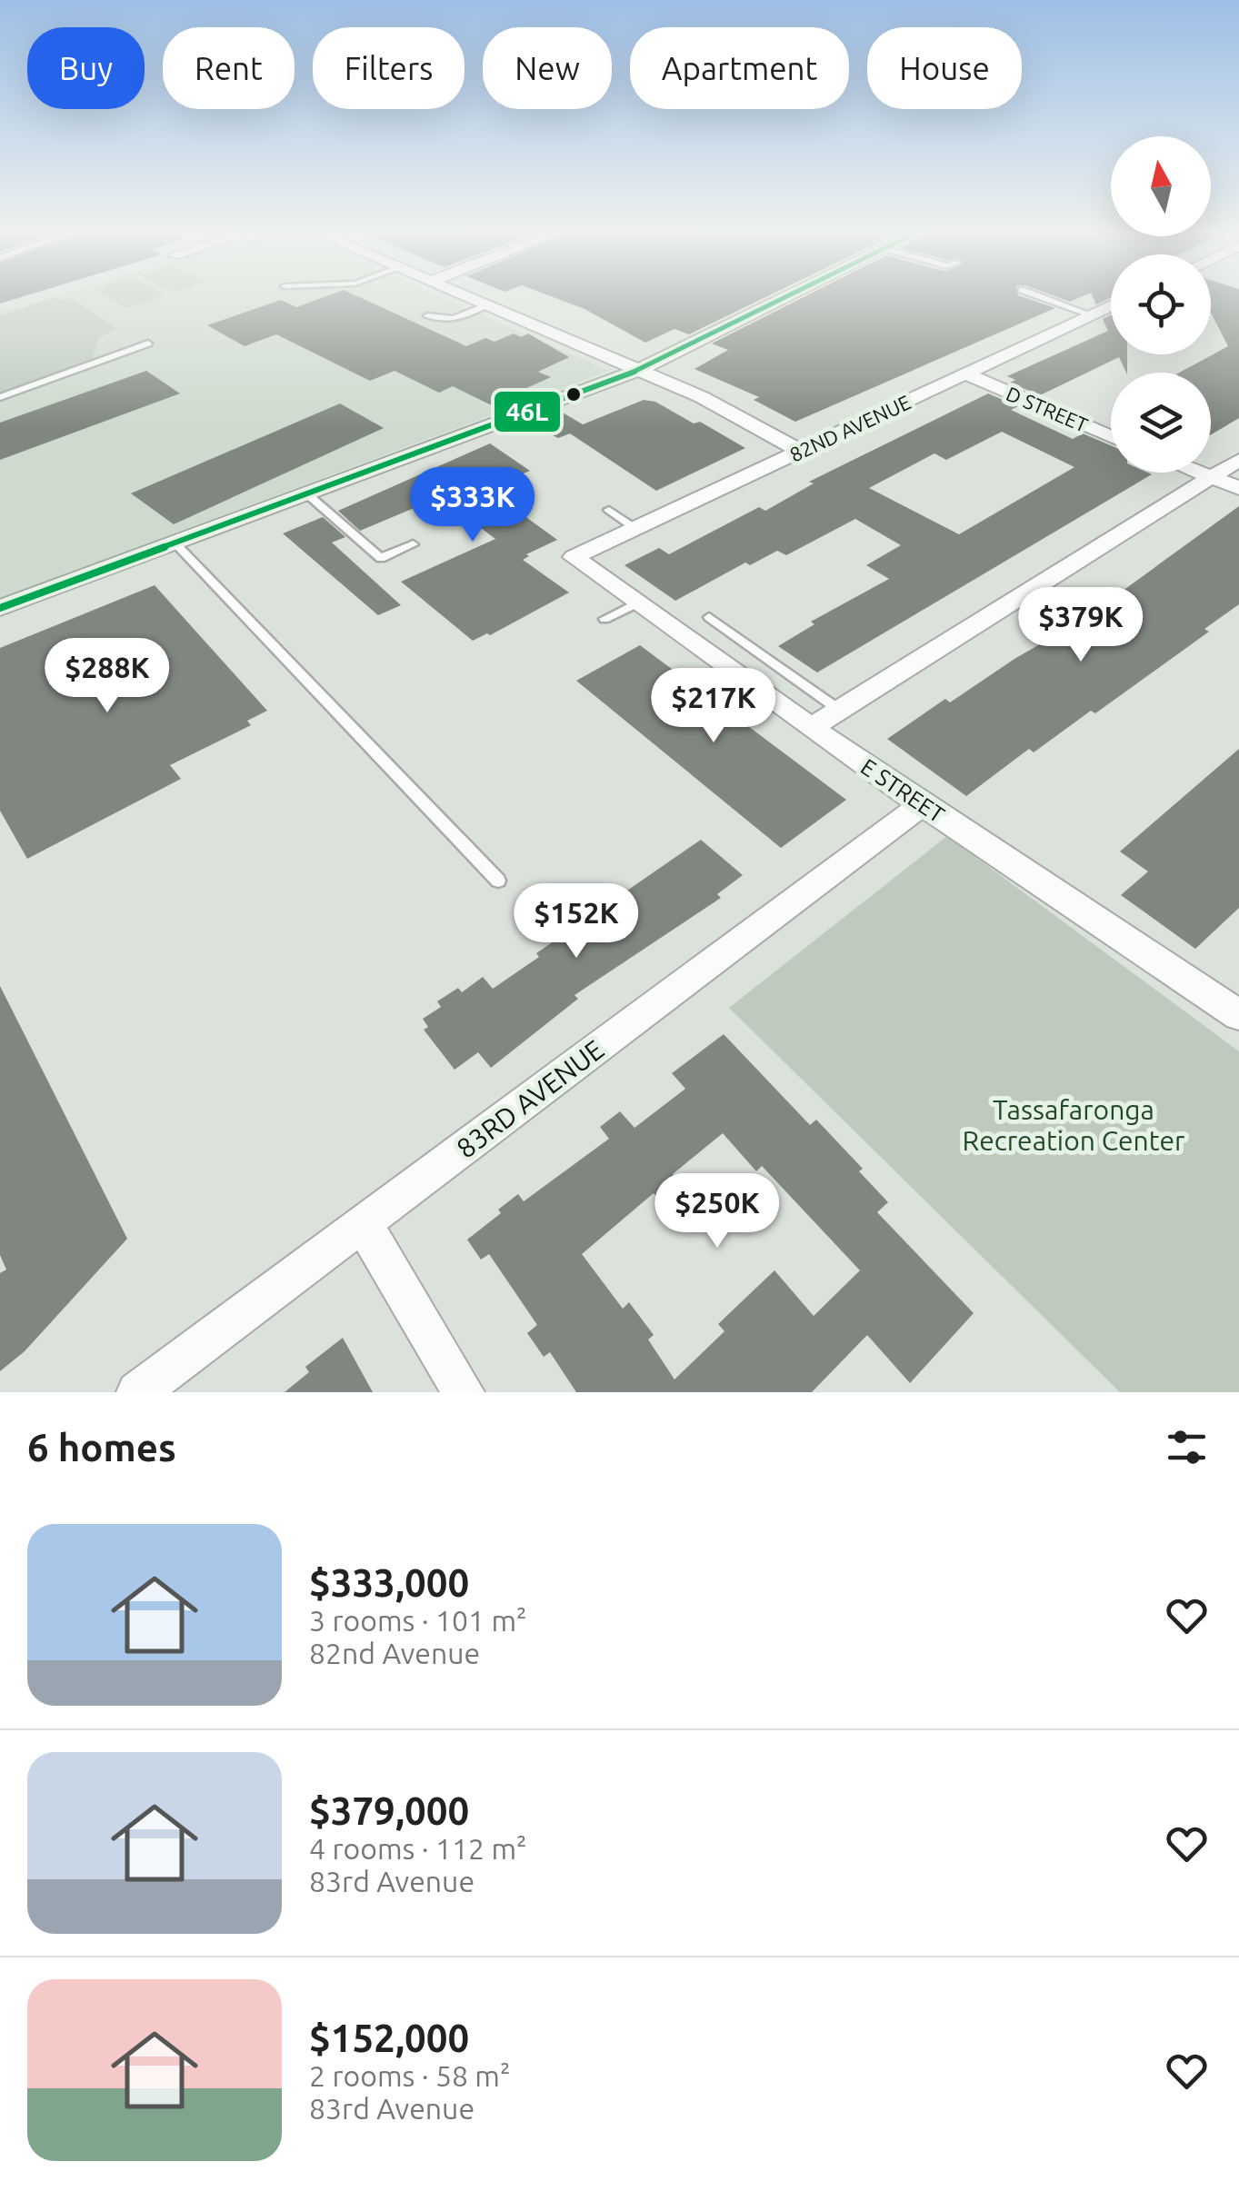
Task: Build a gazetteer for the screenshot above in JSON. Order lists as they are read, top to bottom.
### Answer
{
  "streets": {
    "street": [
      "D STREET",
      "82ND AVENUE",
      "E STREET",
      "83RD AVENUE"
    ]
  },
  "crossings": [
    ["D STREET", "82ND AVENUE"],
    ["82ND AVENUE", "E STREET"],
    ["E STREET", "83RD AVENUE"]
  ],
  "parks": ["Tassafaronga Recreation Center"],
  "lines": ["transit line 46L"],
  "north": "top",
  "page": {
    "chip": [
      "Buy",
      "Rent",
      "Filters",
      "New",
      "Apartment",
      "House"
    ],
    "price": [
      "$333K",
      "$379K",
      "$288K",
      "$217K",
      "$152K",
      "$250K"
    ],
    "heading": "6 homes",
    "list": [
      {
        "name": "$333,000",
        "note": "3 rooms · 101 m² · 82nd Avenue"
      },
      {
        "name": "$379,000",
        "note": "4 rooms · 112 m² · 83rd Avenue"
      },
      {
        "name": "$152,000",
        "note": "2 rooms · 58 m² · 83rd Avenue"
      }
    ]
  }
}
